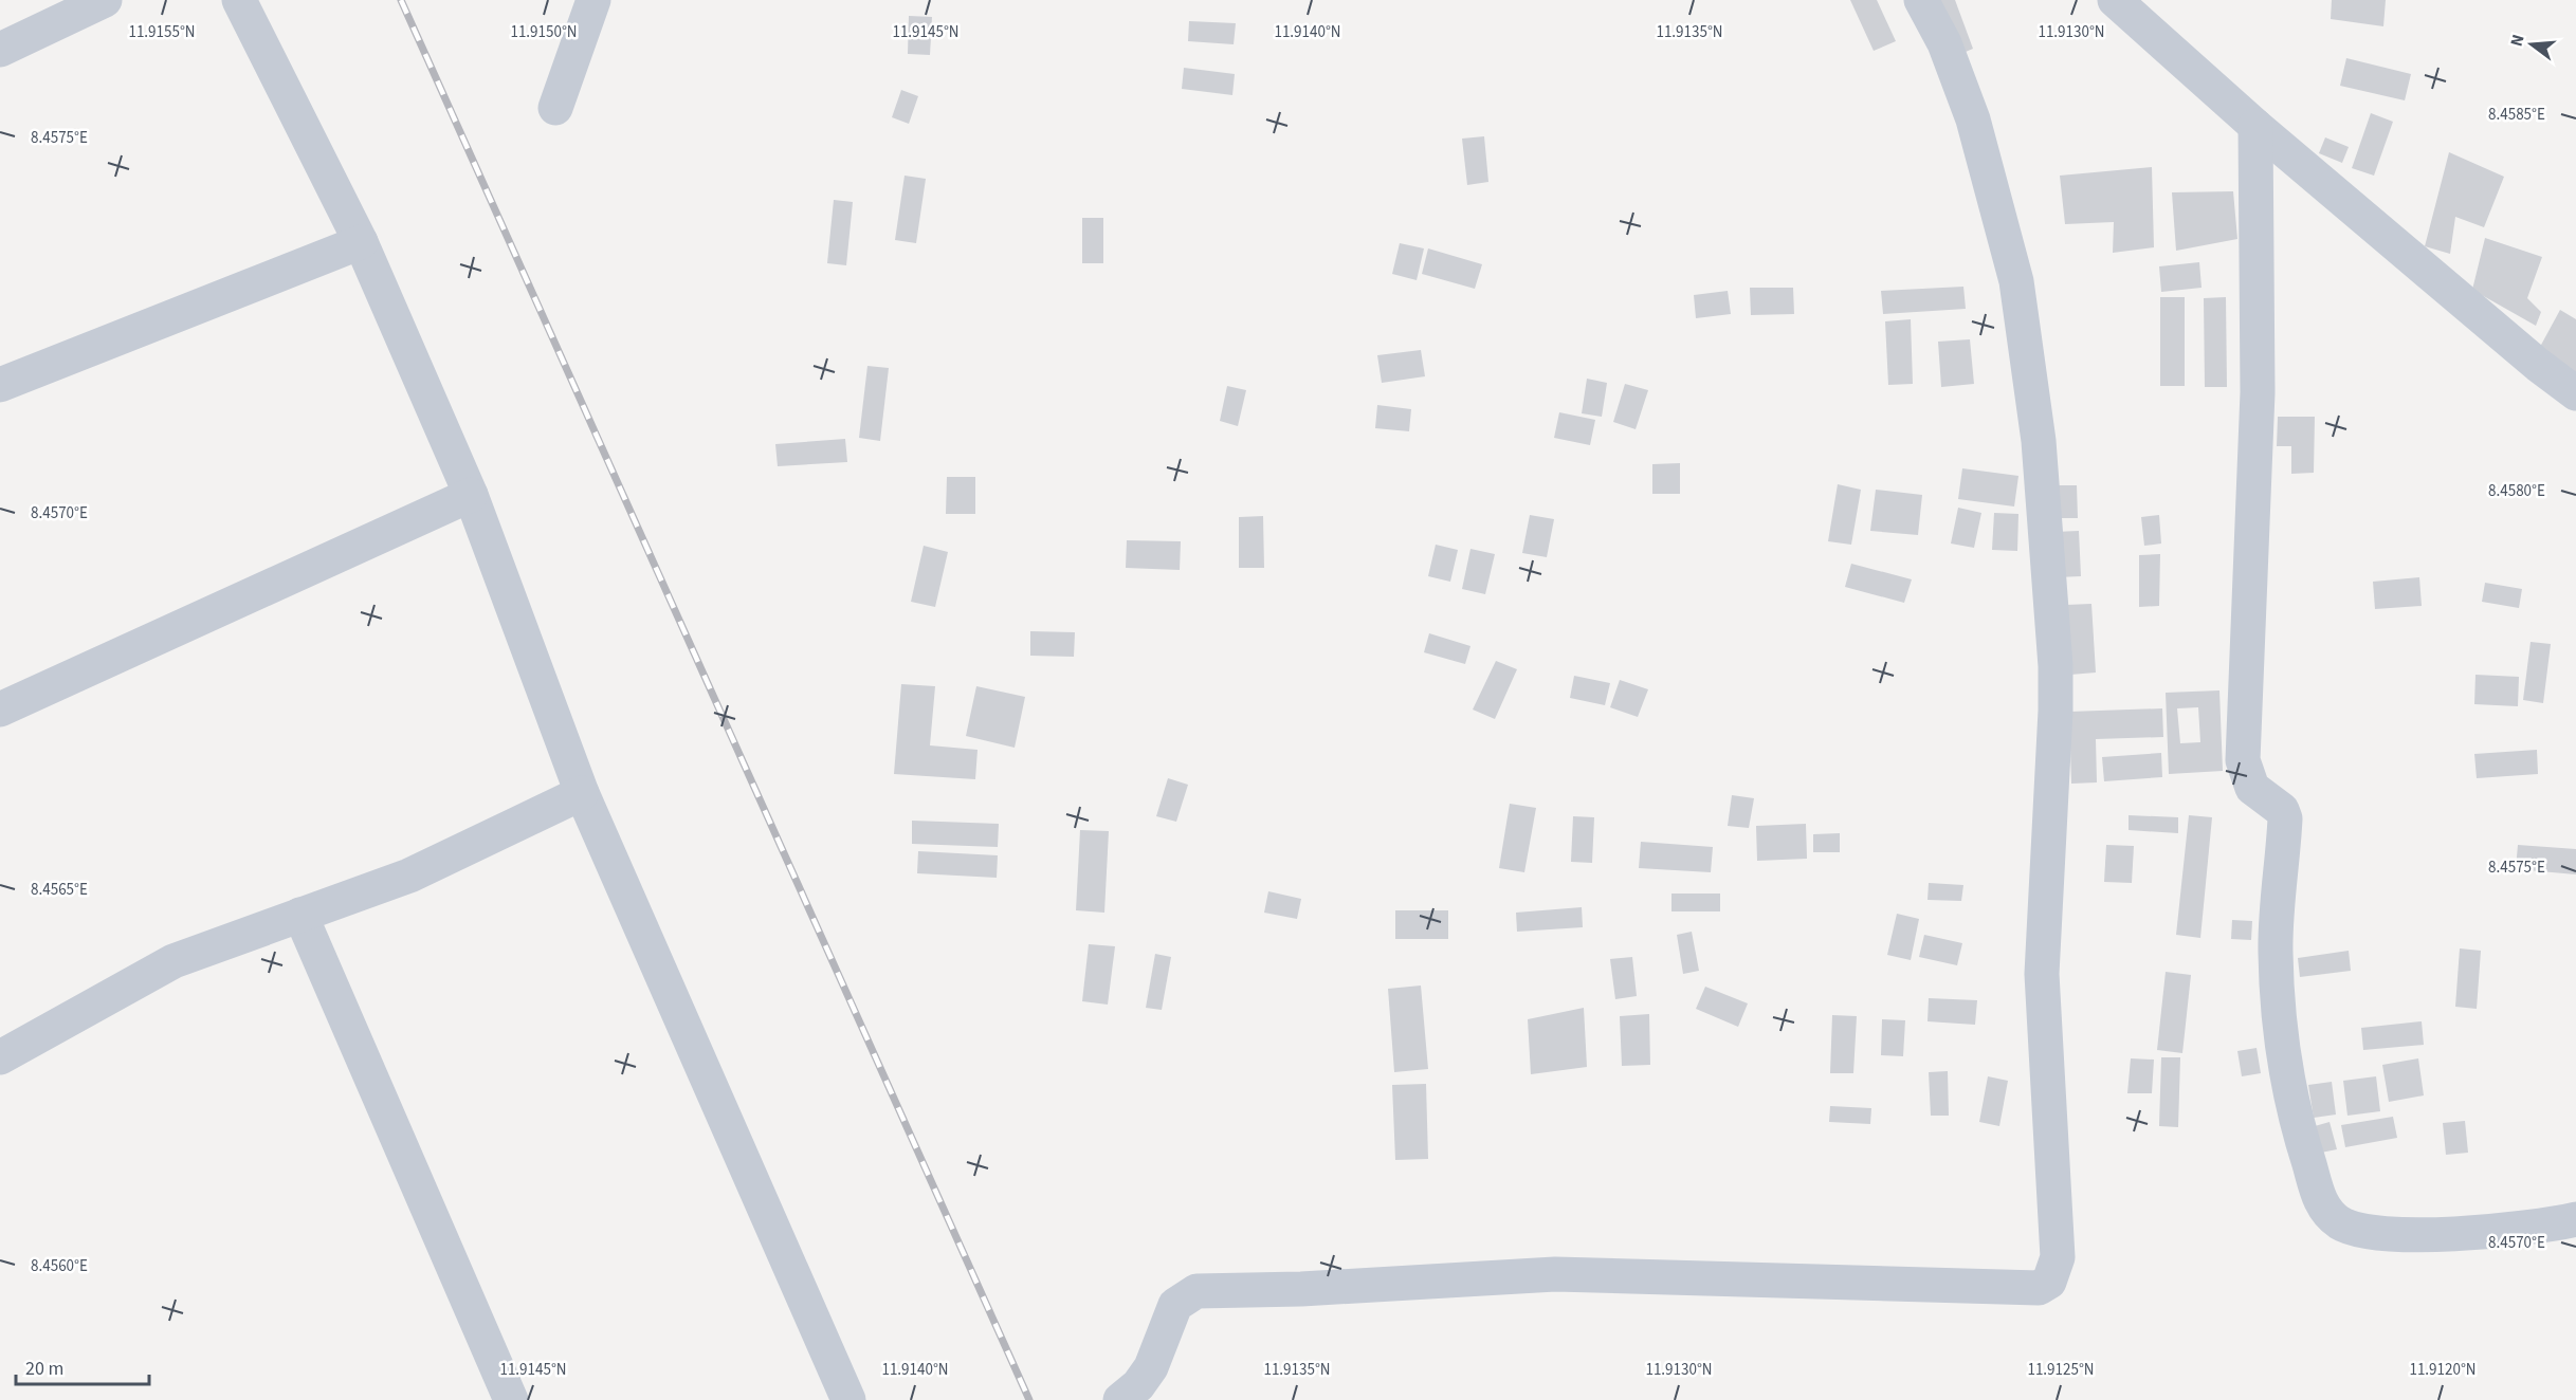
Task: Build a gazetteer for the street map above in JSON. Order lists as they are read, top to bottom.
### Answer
{
  "scale_bar": "20 m",
  "north": "left",
  "coordinates": [
    "11.9155°N",
    "11.9150°N",
    "11.9145°N",
    "11.9140°N",
    "11.9135°N",
    "11.9130°N",
    "8.4585°E",
    "8.4575°E",
    "8.4580°E",
    "8.4570°E",
    "8.4565°E",
    "8.4560°E",
    "11.9125°N",
    "11.9120°N"
  ]
}
